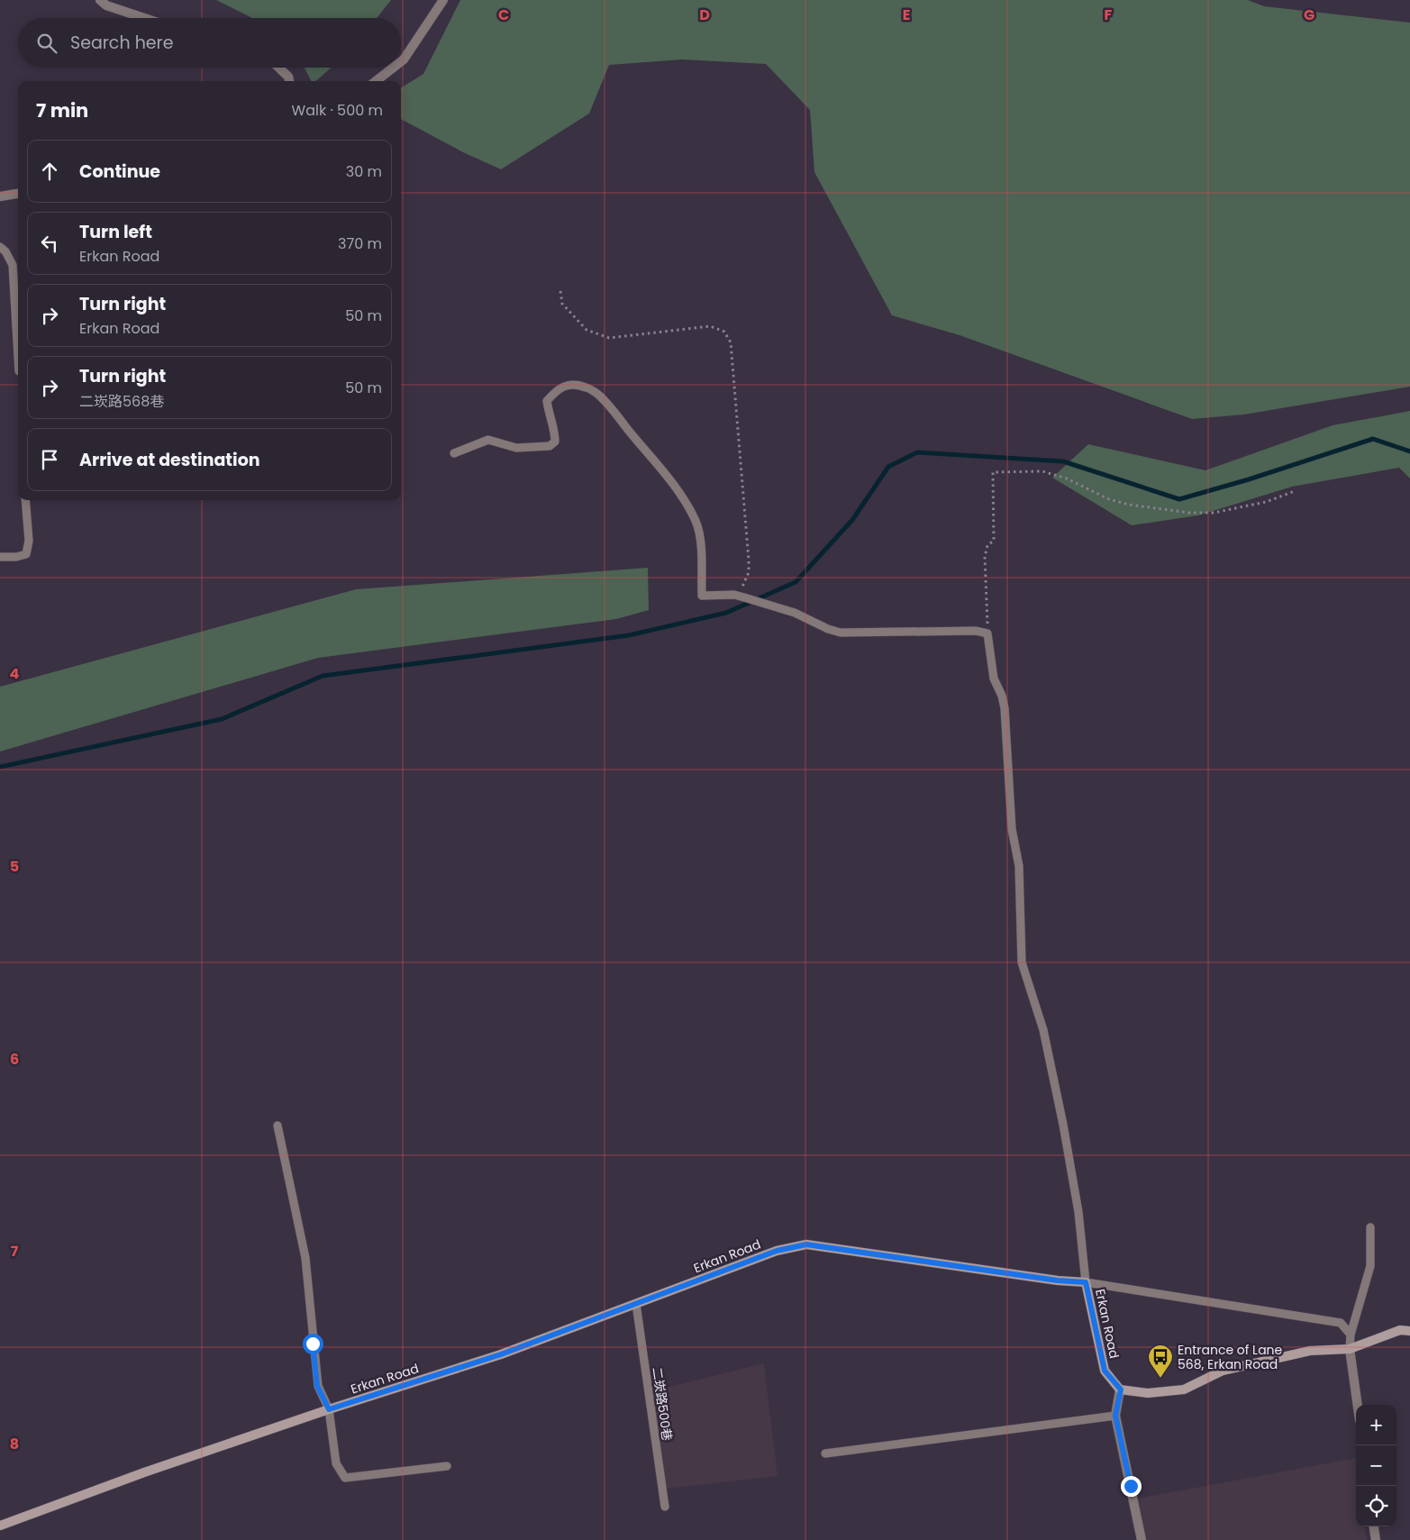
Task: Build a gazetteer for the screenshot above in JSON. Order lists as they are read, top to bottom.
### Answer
{
  "streets": {
    "street": ["Erkan Road"],
    "lane": ["二崁路500巷"]
  },
  "crossings": [
    ["Erkan Road", "二崁路500巷"]
  ],
  "places": {
    "bus stop": ["Entrance of Lane 568, Erkan Road"]
  },
  "page": {
    "search": "Search here",
    "heading": ["7 min", "Walk · 500 m"],
    "list": [
      ["Continue", "30 m"],
      ["Turn left", "Erkan Road", "370 m"],
      ["Turn right", "Erkan Road", "50 m"],
      ["Turn right", "二崁路568巷", "50 m"],
      "Arrive at destination"
    ],
    "map_buttons": ["+", "−"]
  },
  "grid": {
    "columns": [
      "C",
      "D",
      "E",
      "F",
      "G"
    ],
    "rows": [
      "4",
      "5",
      "6",
      "7",
      "8"
    ]
  }
}
